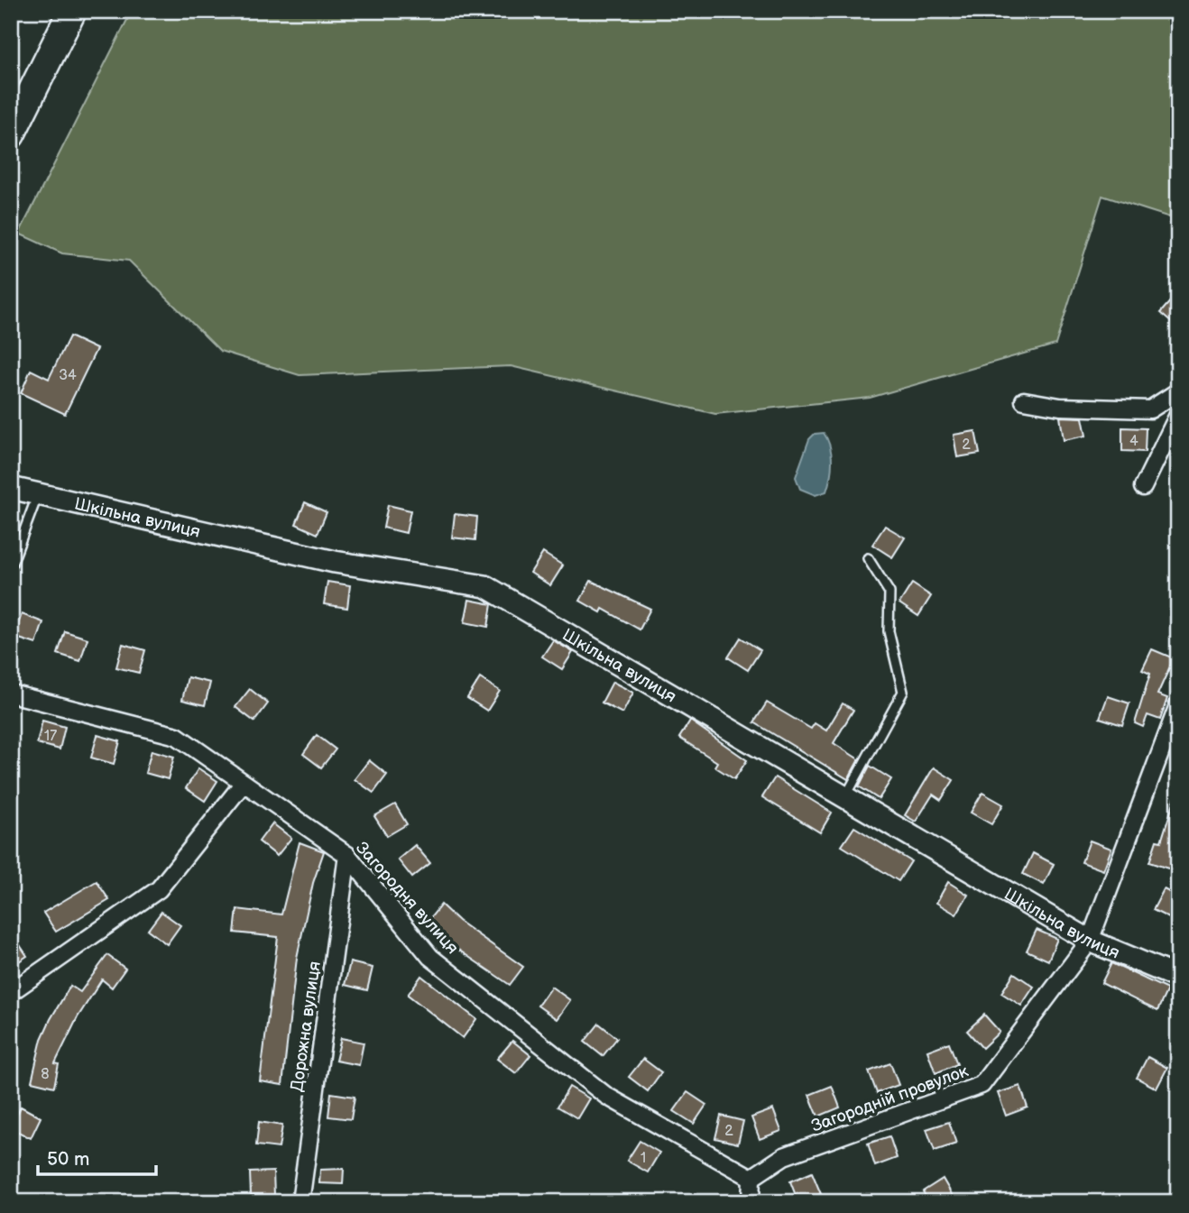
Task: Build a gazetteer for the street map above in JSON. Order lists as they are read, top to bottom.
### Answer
{
  "streets": {
    "street": [
      "Шкільна вулиця",
      "Загородня вулиця",
      "Дорожна вулиця",
      "Загородній провулок"
    ]
  },
  "crossings": [
    ["Шкільна вулиця", "Загородній провулок"],
    ["Загородня вулиця", "Дорожна вулиця"],
    ["Загородня вулиця", "Загородній провулок"]
  ],
  "house_numbers": [
    "34",
    "4",
    "2",
    "17",
    "8",
    "2",
    "1"
  ],
  "scale_bar": "50 m"
}
